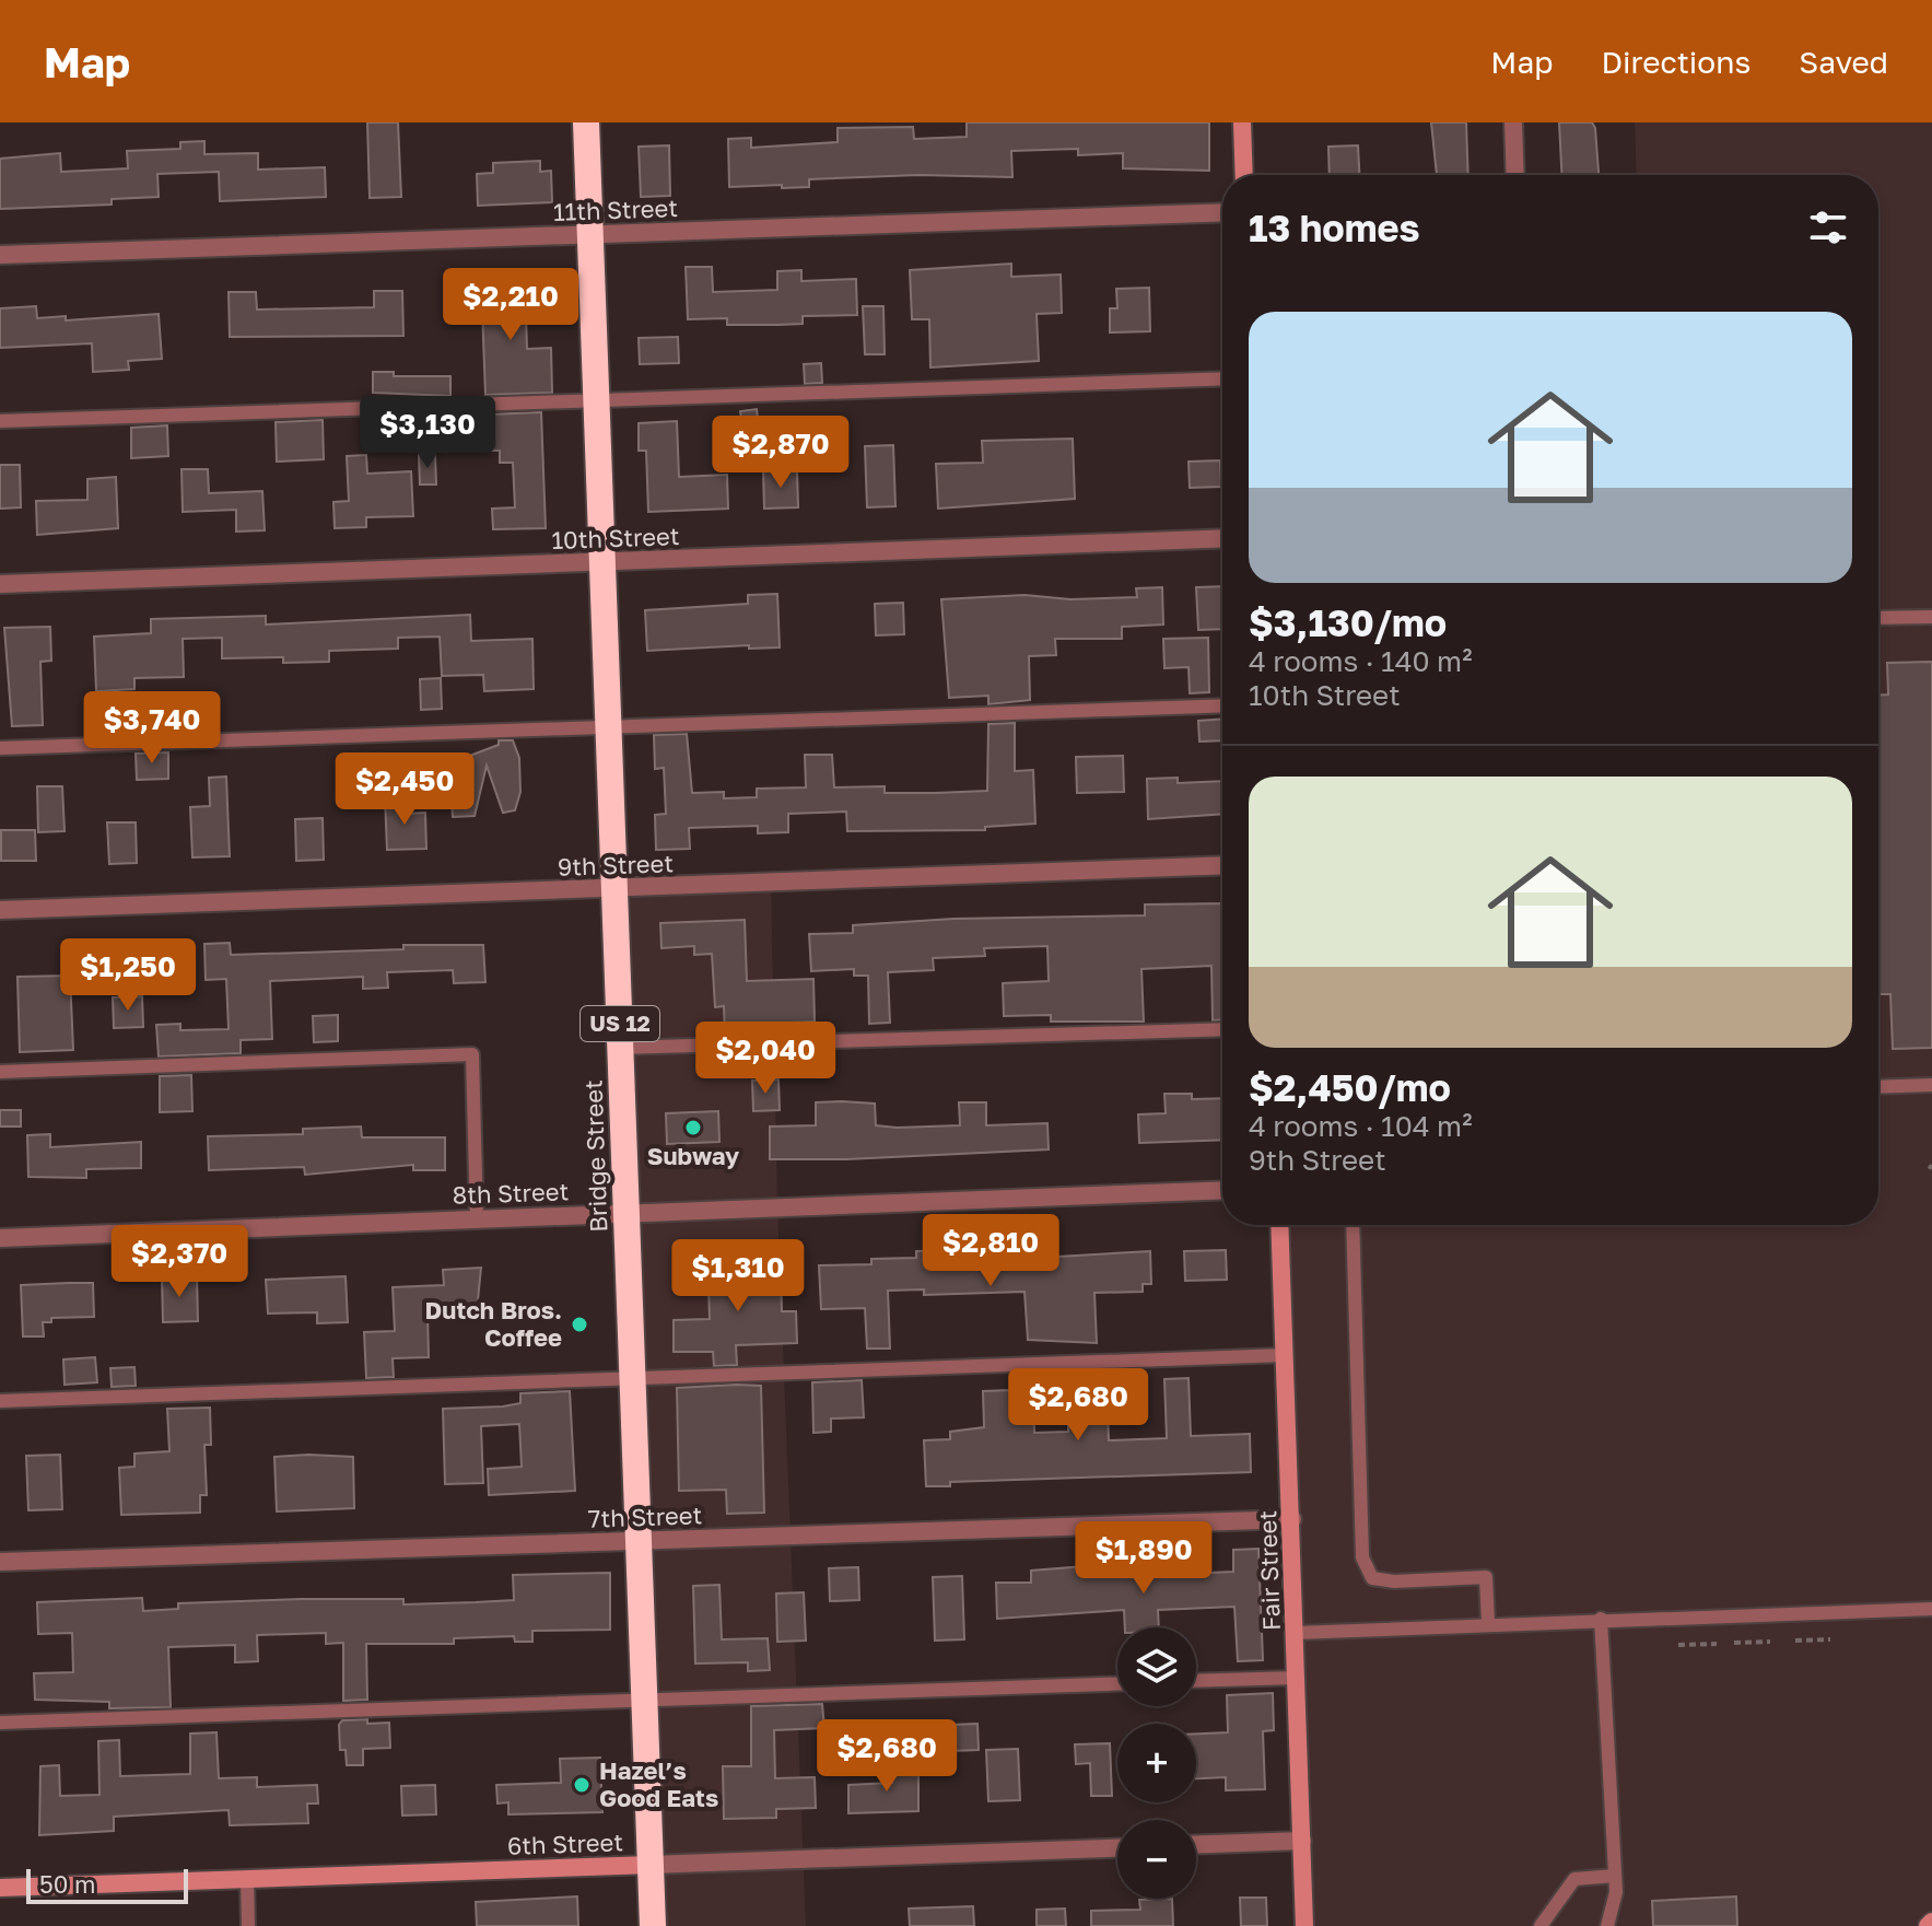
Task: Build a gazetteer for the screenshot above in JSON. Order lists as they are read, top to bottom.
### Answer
{
  "streets": {
    "highway": ["US 12", "Bridge Street"],
    "street": [
      "11th Street",
      "10th Street",
      "9th Street",
      "8th Street",
      "7th Street",
      "Fair Street",
      "6th Street"
    ]
  },
  "crossings": [
    ["11th Street", "Bridge Street"],
    ["10th Street", "Bridge Street"],
    ["9th Street", "Bridge Street"],
    ["Bridge Street", "8th Street"],
    ["Bridge Street", "7th Street"],
    ["Bridge Street", "6th Street"],
    ["7th Street", "Fair Street"]
  ],
  "places": ["Subway", "Dutch Bros. Coffee", "Hazel’s Good Eats"],
  "scale_bar": "50 m",
  "page": {
    "header": "Map",
    "nav": ["Map", "Directions", "Saved"],
    "heading": "13 homes",
    "price": [
      "$2,210",
      "$3,130",
      "$2,870",
      "$3,740",
      "$2,450",
      "$1,250",
      "$2,040",
      "$2,810",
      "$2,370",
      "$1,310",
      "$2,680",
      "$1,890",
      "$2,680"
    ],
    "list": [
      {
        "name": "$3,130/mo",
        "note": "4 rooms · 140 m² · 10th Street"
      },
      {
        "name": "$2,450/mo",
        "note": "4 rooms · 104 m² · 9th Street"
      }
    ],
    "map_buttons": ["+", "−"],
    "scale": "50 m"
  }
}
